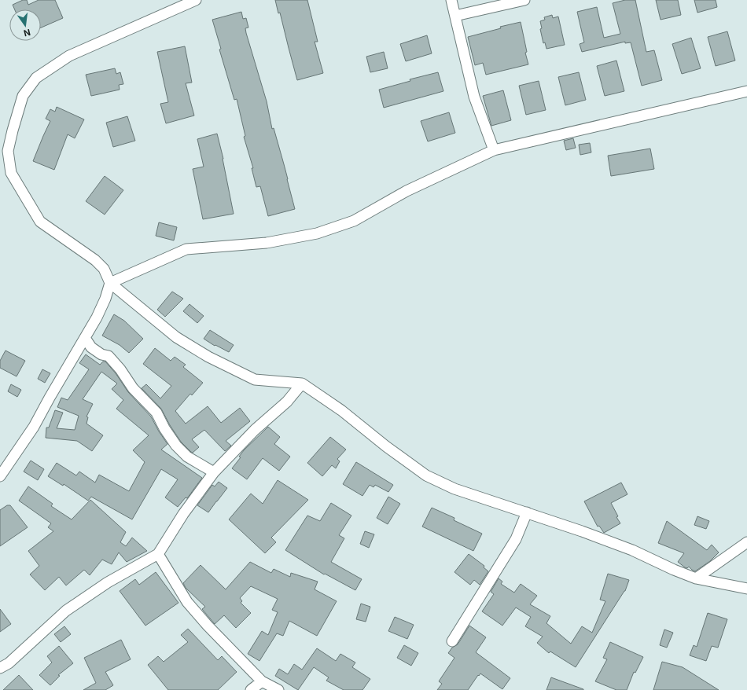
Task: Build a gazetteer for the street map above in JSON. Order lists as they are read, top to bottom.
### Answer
{
  "north": "bottom"
}
